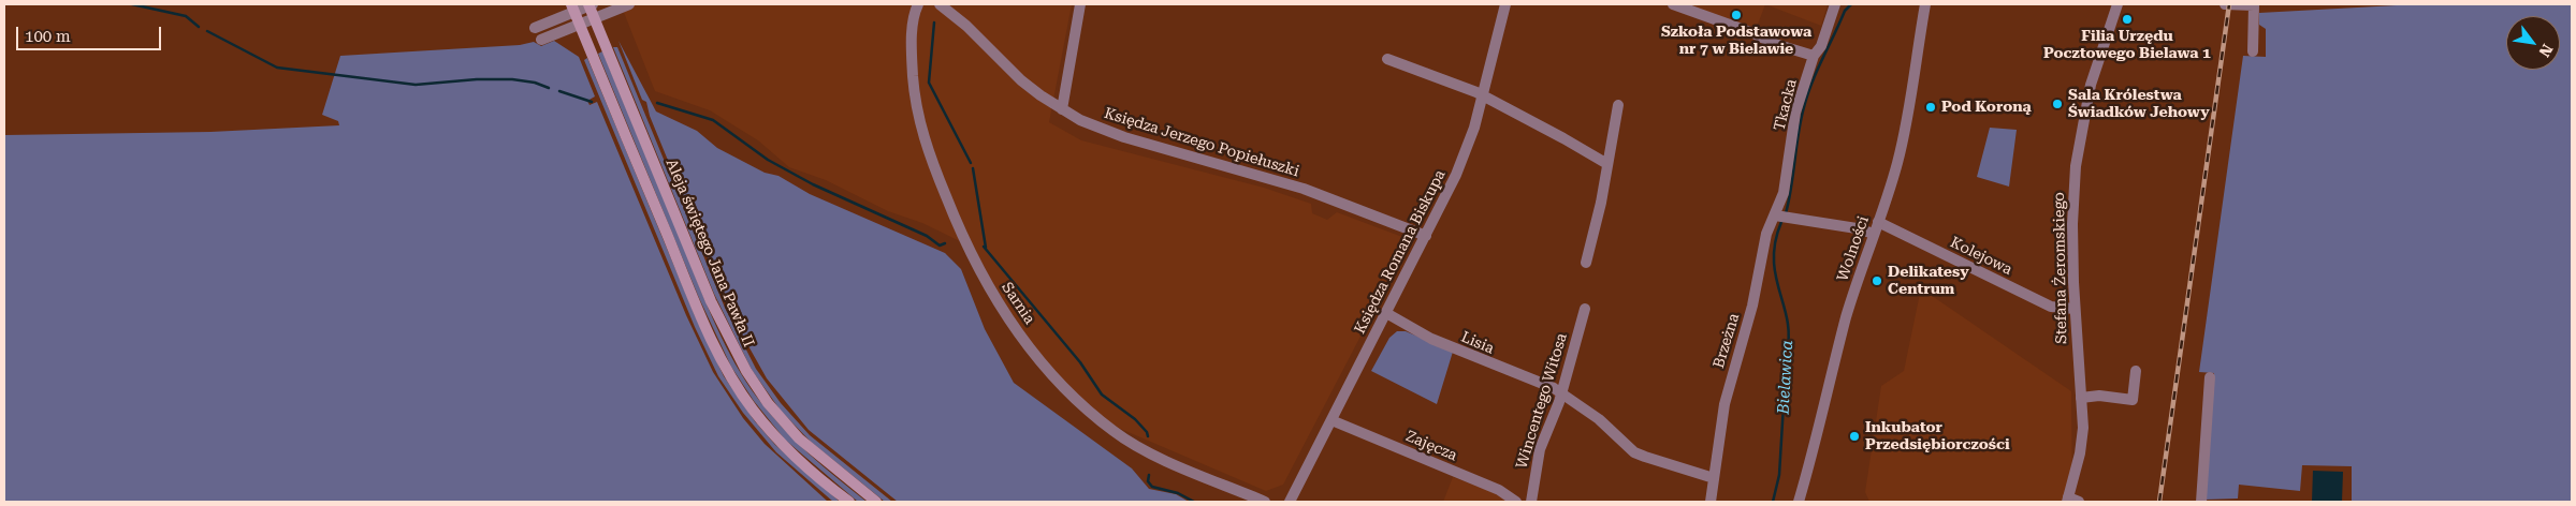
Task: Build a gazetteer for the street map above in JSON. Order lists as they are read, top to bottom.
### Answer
{
  "streets": {
    "main road": ["Aleja świętego Jana Pawła II"],
    "street": [
      "Tkacka",
      "Księdza Jerzego Popiełuszki",
      "Wolności",
      "Księdza Romana Biskupa",
      "Kolejowa",
      "Stefana Żeromskiego",
      "Sarnia",
      "Brzeżna",
      "Lisia",
      "Wincentego Witosa",
      "Zajęcza"
    ]
  },
  "crossings": [
    ["Tkacka", "Brzeżna"],
    ["Księdza Jerzego Popiełuszki", "Księdza Romana Biskupa"],
    ["Wolności", "Kolejowa"],
    ["Księdza Romana Biskupa", "Lisia"],
    ["Księdza Romana Biskupa", "Zajęcza"],
    ["Kolejowa", "Stefana Żeromskiego"],
    ["Lisia", "Wincentego Witosa"]
  ],
  "water": ["Bielawica"],
  "places": [
    "Szkoła Podstawowa nr 7 w Bielawie",
    "Filia Urzędu Pocztowego Bielawa 1",
    "Sala Królestwa Świadków Jehowy",
    "Pod Koroną",
    "Delikatesy Centrum",
    "Inkubator Przedsiębiorczości"
  ],
  "scale_bar": "100 m",
  "north": "bottom right"
}
